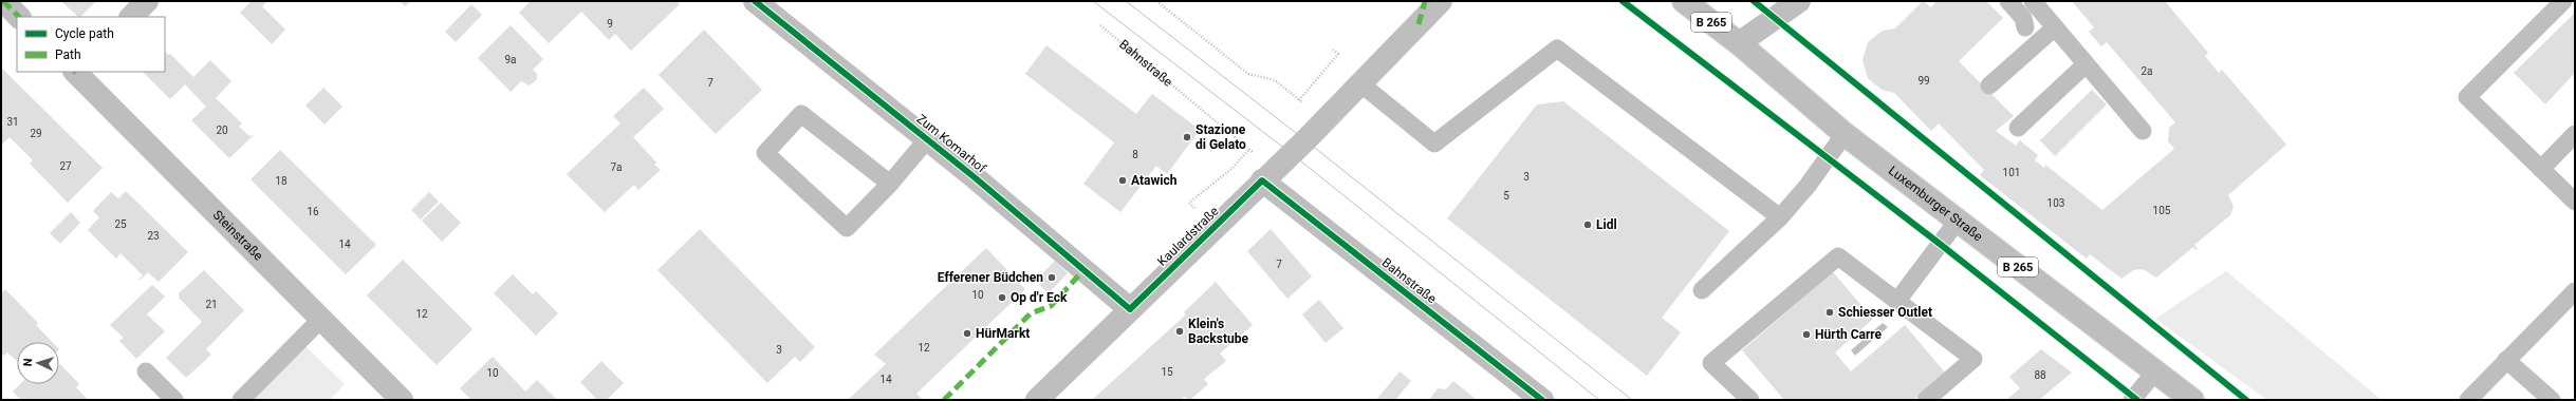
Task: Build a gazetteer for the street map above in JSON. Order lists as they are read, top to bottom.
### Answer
{
  "streets": {
    "street": [
      "B 265",
      "Bahnstraße",
      "Zum Komarhof",
      "Luxemburger Straße",
      "Steinstraße",
      "Kaulardstraße"
    ]
  },
  "crossings": [
    ["Bahnstraße", "Kaulardstraße"],
    ["Zum Komarhof", "Kaulardstraße"]
  ],
  "places": [
    "Stazione di Gelato",
    "Atawich",
    "Lidl",
    "Efferener Büdchen",
    "Op d'r Eck",
    "Schiesser Outlet",
    "Klein's Backstube",
    "HürMarkt",
    "Hürth Carre"
  ],
  "house_numbers": [
    "9",
    "9a",
    "2a",
    "99",
    "7",
    "31",
    "20",
    "29",
    "8",
    "27",
    "7a",
    "101",
    "3",
    "18",
    "5",
    "103",
    "105",
    "16",
    "25",
    "23",
    "14",
    "7",
    "10",
    "21",
    "12",
    "12",
    "3",
    "15",
    "10",
    "88",
    "14"
  ],
  "legend": ["Cycle path", "Path"],
  "north": "left"
}
